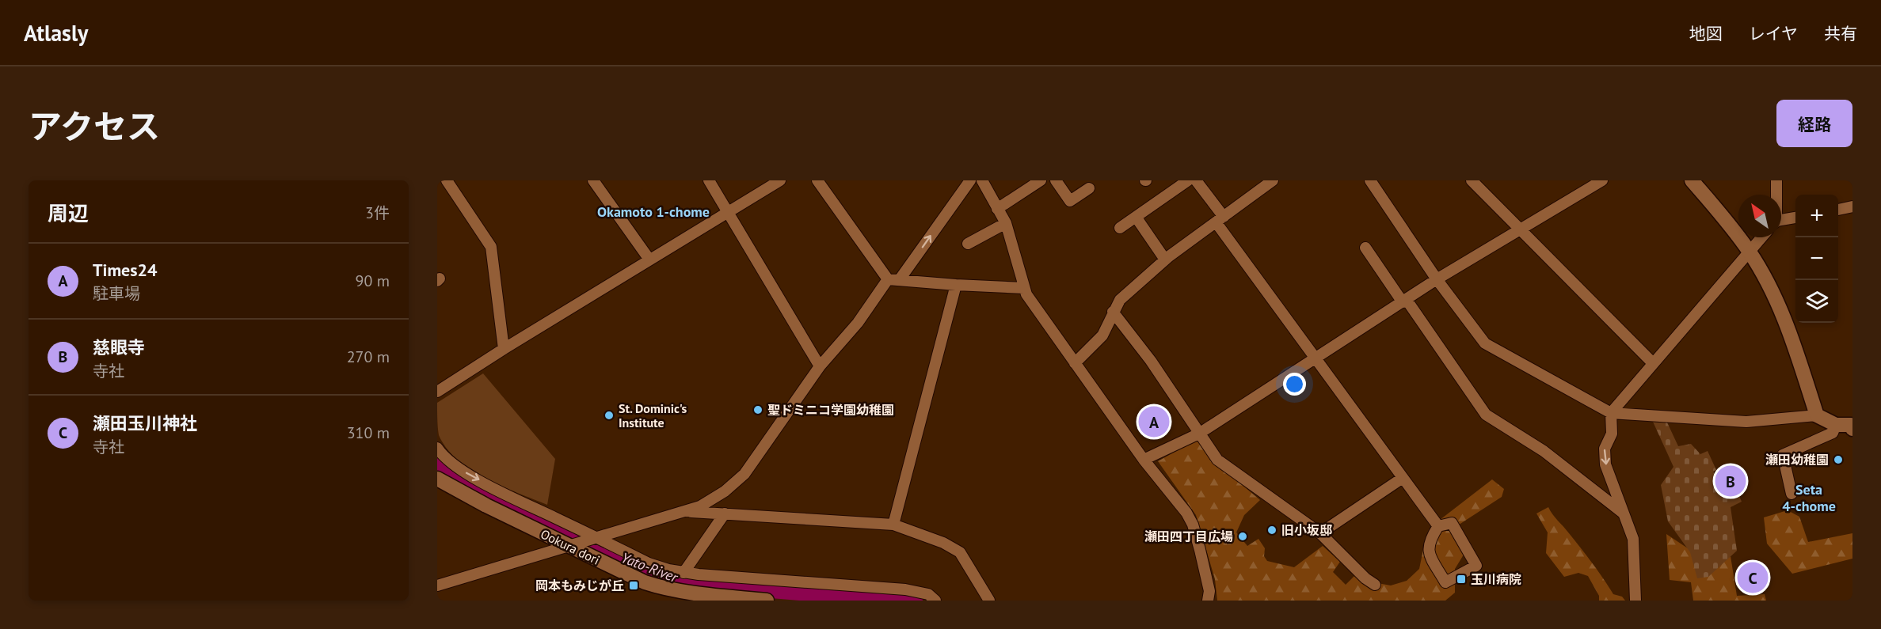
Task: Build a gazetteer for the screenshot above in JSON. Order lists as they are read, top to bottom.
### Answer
{
  "streets": {
    "street": ["Ookura dori"]
  },
  "districts": ["Okamoto 1-chome", "Seta 4-chome"],
  "water": ["Yato-River"],
  "places": {
    "other": [
      "聖ドミニコ学園幼稚園",
      "St. Dominic's Institute",
      "瀬田幼稚園",
      "旧小坂邸",
      "瀬田四丁目広場"
    ],
    "transit": ["玉川病院", "岡本もみじが丘"]
  },
  "north": "top left",
  "page": {
    "header": "Atlasly",
    "nav": ["地図", "レイヤ", "共有"],
    "title": "アクセス",
    "buttons": "経路",
    "heading": ["周辺", "3件"],
    "map_buttons": ["+", "−"],
    "list": [
      {
        "mark": "A",
        "name": "Times24",
        "note": "駐車場",
        "value": "90 m"
      },
      {
        "mark": "B",
        "name": "慈眼寺",
        "note": "寺社",
        "value": "270 m"
      },
      {
        "mark": "C",
        "name": "瀬田玉川神社",
        "note": "寺社",
        "value": "310 m"
      }
    ],
    "pins": ["A", "B", "C"]
  }
}
